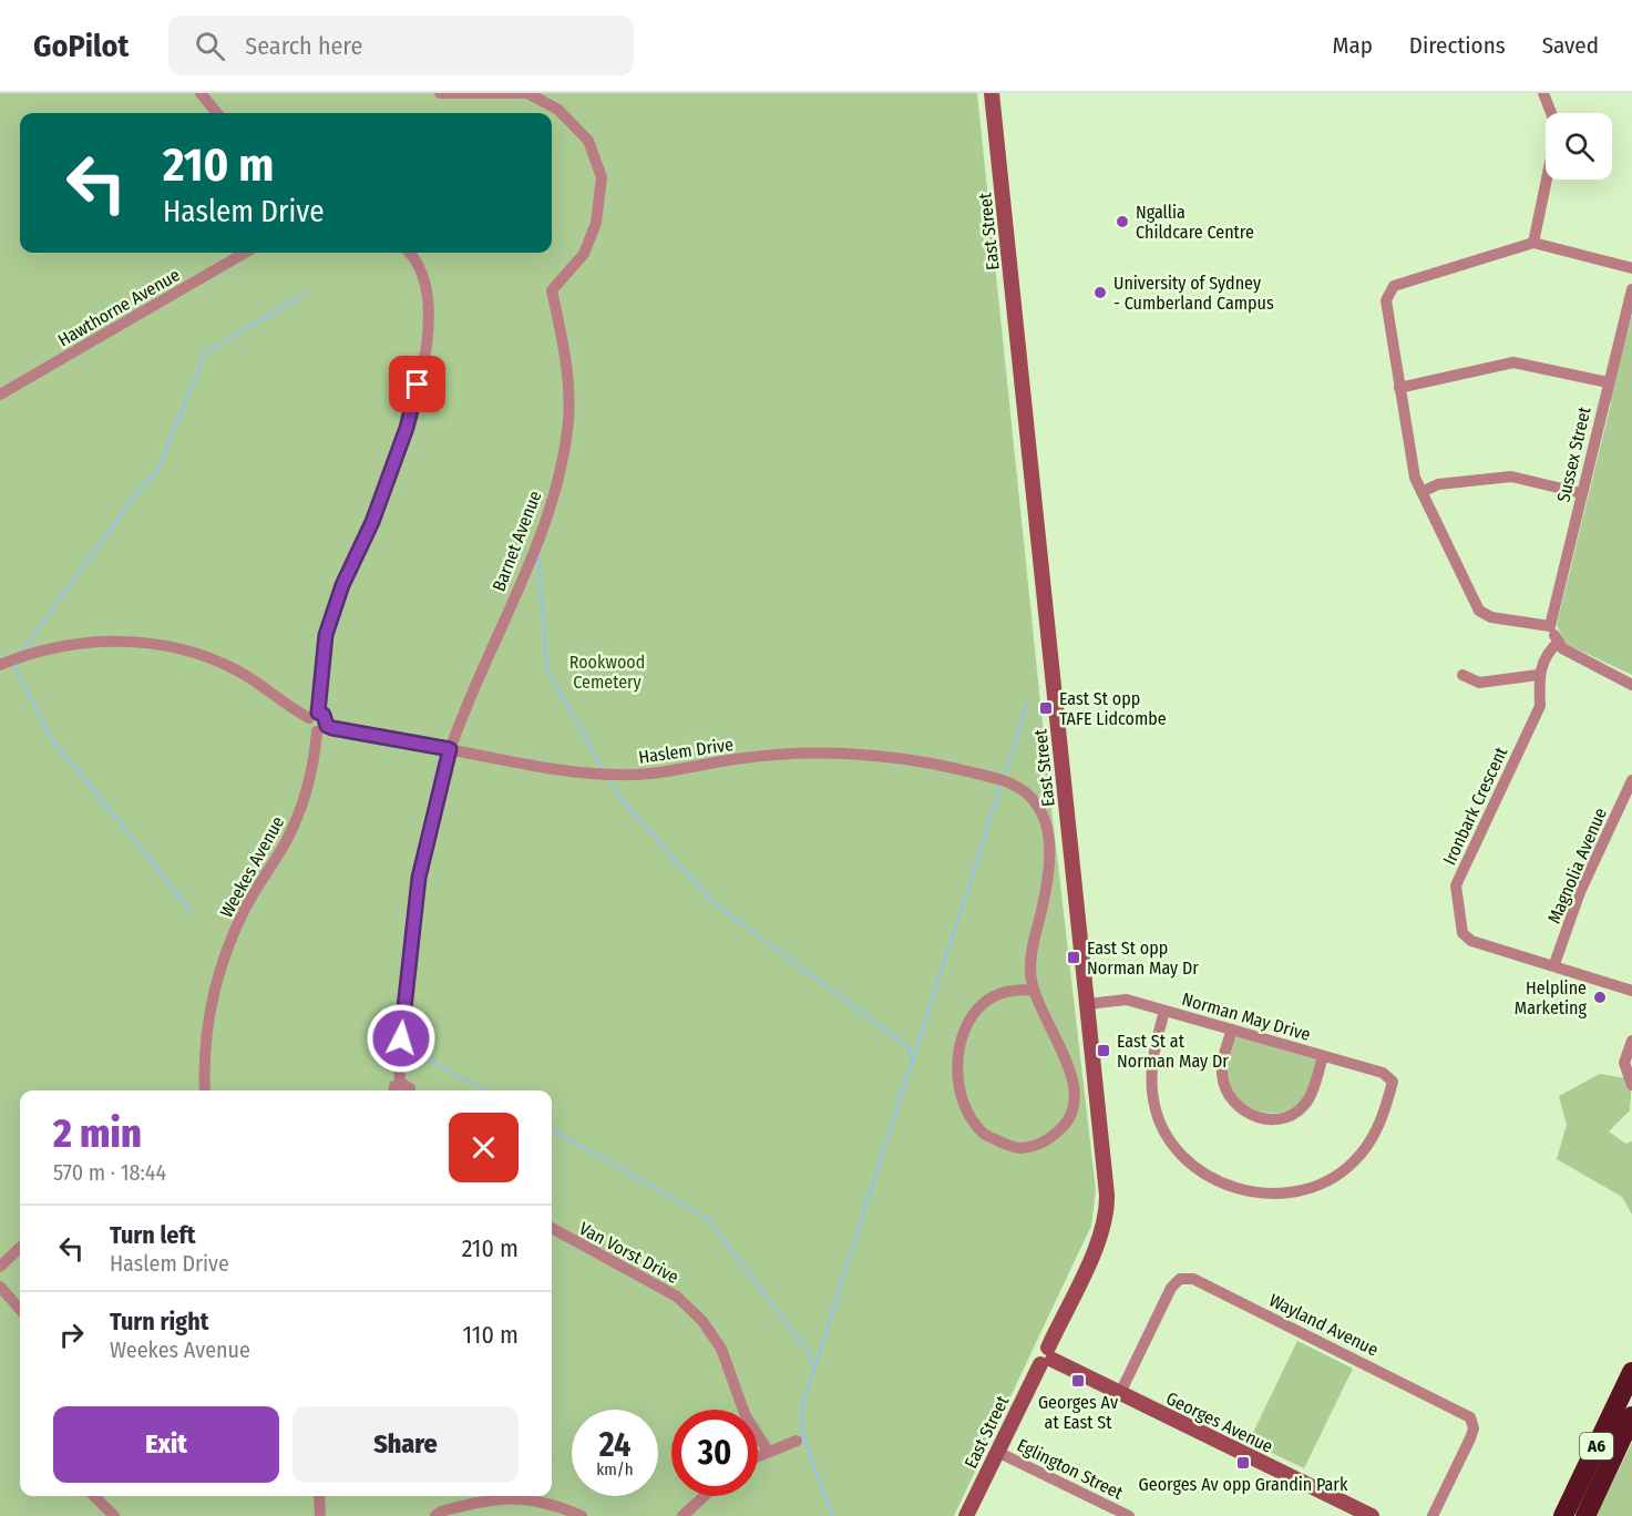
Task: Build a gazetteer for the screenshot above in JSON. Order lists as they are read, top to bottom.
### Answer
{
  "streets": {
    "highway": ["A6"],
    "main road": ["East Street", "Georges Avenue"],
    "street": [
      "Hawthorne Avenue",
      "Sussex Street",
      "Barnet Avenue",
      "Haslem Drive",
      "Ironbark Crescent",
      "Magnolia Avenue",
      "Weekes Avenue",
      "Norman May Drive",
      "Van Vorst Drive",
      "Wayland Avenue",
      "Eglington Street"
    ]
  },
  "crossings": [
    ["East Street", "Norman May Drive"],
    ["East Street", "Georges Avenue"],
    ["East Street", "Eglington Street"],
    ["Barnet Avenue", "Haslem Drive"],
    ["Haslem Drive", "Weekes Avenue"],
    ["Ironbark Crescent", "Magnolia Avenue"],
    ["Wayland Avenue", "Georges Avenue"]
  ],
  "parks": ["Rookwood Cemetery"],
  "places": {
    "other": ["Ngallia Childcare Centre", "University of Sydney - Cumberland Campus", "Helpline Marketing"],
    "transit": [
      "East St opp TAFE Lidcombe",
      "East St opp Norman May Dr",
      "East St at Norman May Dr",
      "Georges Av at East St",
      "Georges Av opp Grandin Park"
    ]
  },
  "page": {
    "header": "GoPilot",
    "search": "Search here",
    "nav": ["Map", "Directions", "Saved"],
    "turn": ["210 m", "Haslem Drive"],
    "heading": ["2 min", "570 m · 18:44"],
    "list": [
      {
        "name": "Turn left",
        "note": "Haslem Drive",
        "value": "210 m"
      },
      {
        "name": "Turn right",
        "note": "Weekes Avenue",
        "value": "110 m"
      }
    ],
    "buttons": ["Exit", "Share"],
    "speed": "24 km/h",
    "limit": "30"
  }
}
